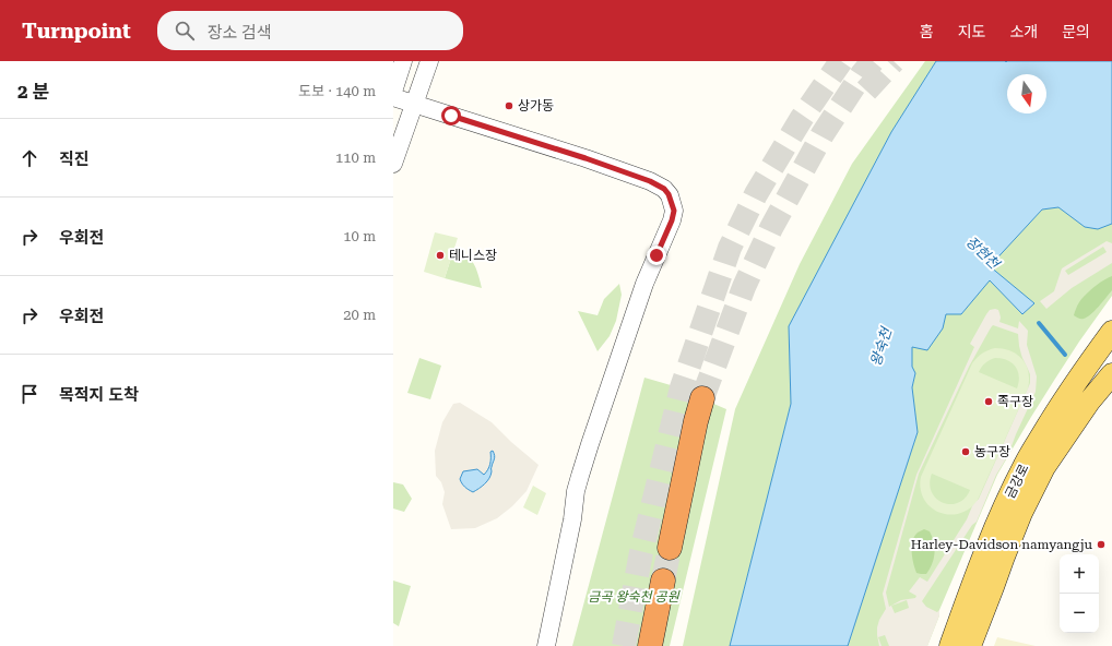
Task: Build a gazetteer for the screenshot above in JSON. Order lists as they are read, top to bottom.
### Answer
{
  "streets": {
    "main road": ["금강로"]
  },
  "water": ["장현천", "왕숙천"],
  "parks": ["금곡 왕숙천 공원"],
  "places": [
    "상가동",
    "테니스장",
    "족구장",
    "농구장",
    "Harley-Davidson namyangju"
  ],
  "north": "bottom",
  "page": {
    "header": "Turnpoint",
    "search": "장소 검색",
    "nav": [
      "홈",
      "지도",
      "소개",
      "문의"
    ],
    "heading": ["2 분", "도보 · 140 m"],
    "list": [
      ["직진", "110 m"],
      ["우회전", "10 m"],
      ["우회전", "20 m"],
      "목적지 도착"
    ],
    "map_buttons": ["+", "−"]
  }
}
